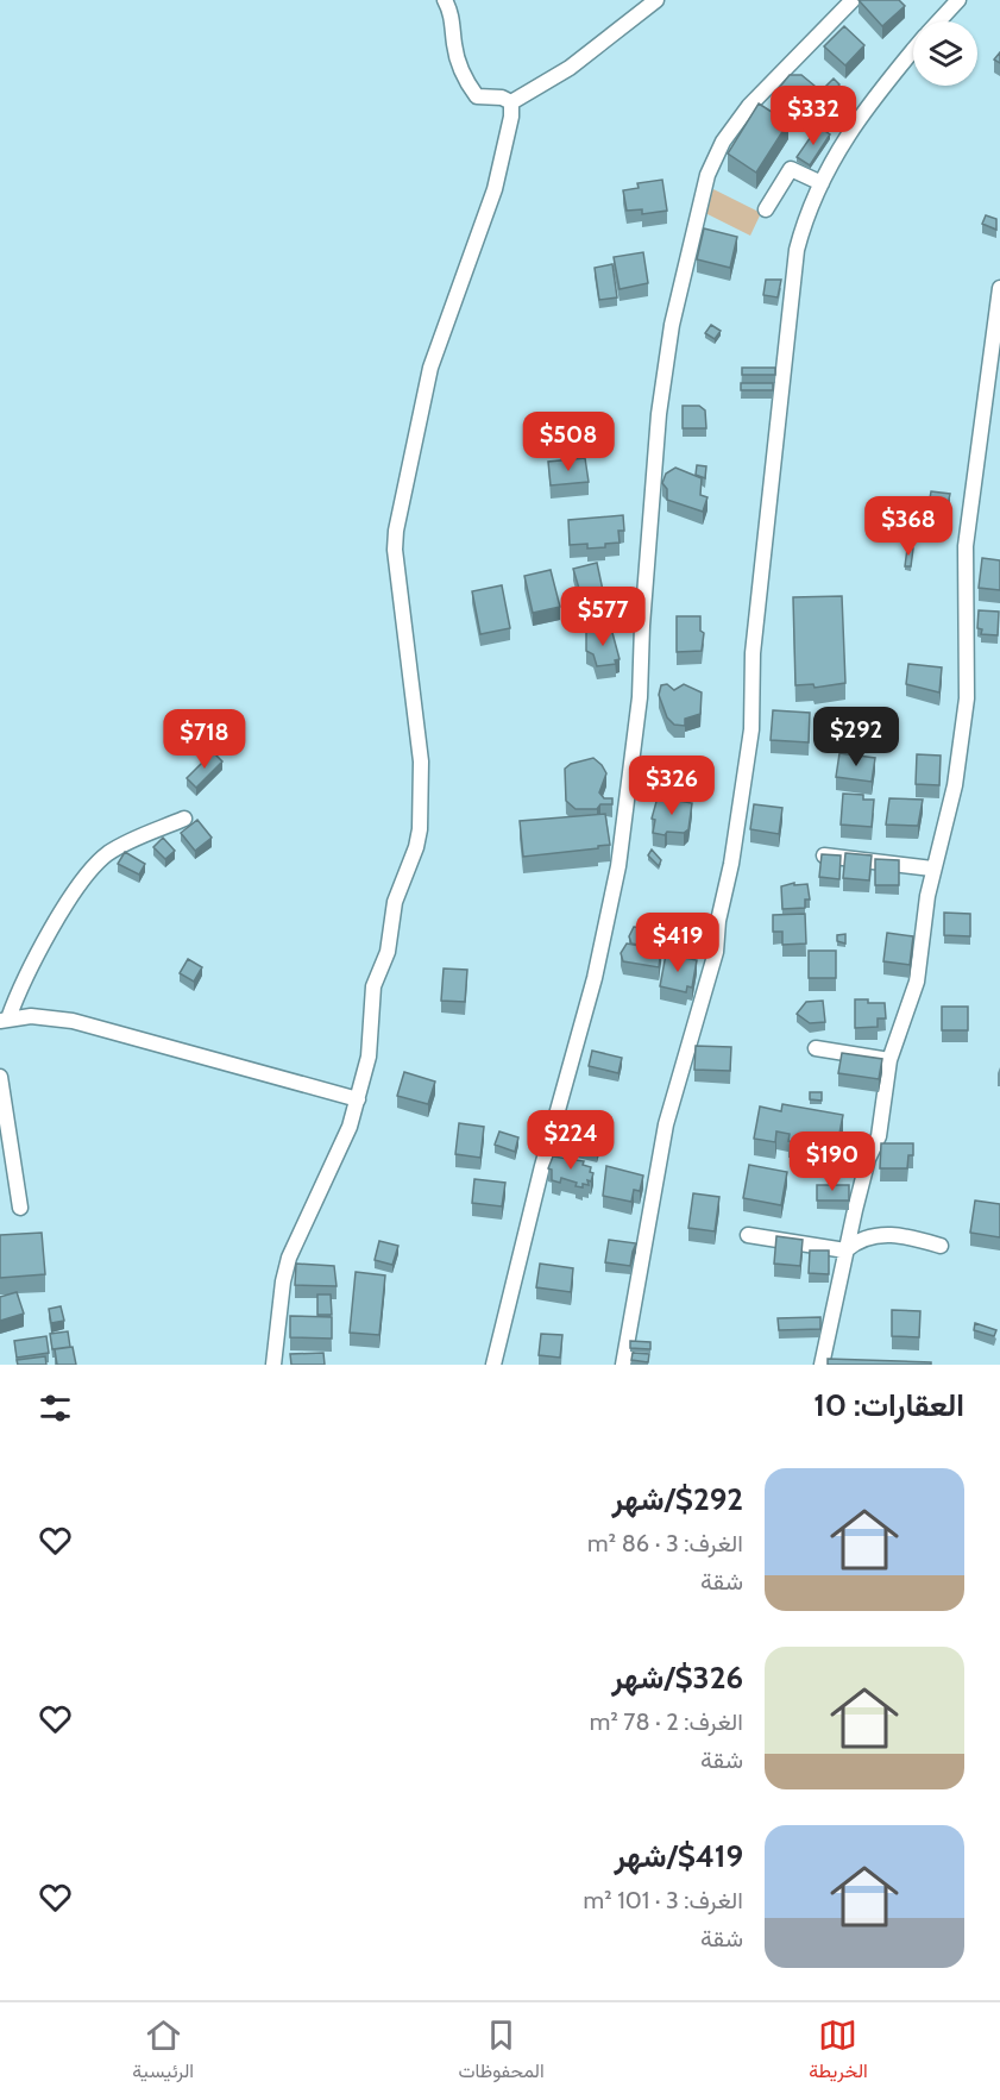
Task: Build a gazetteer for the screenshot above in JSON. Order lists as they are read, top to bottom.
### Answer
{
  "page": {
    "price": [
      "$332",
      "$508",
      "$368",
      "$577",
      "$292",
      "$718",
      "$326",
      "$419",
      "$224",
      "$190"
    ],
    "heading": "العقارات: 10",
    "list": [
      {
        "name": "$292/شهر",
        "note": "الغرف: 3 · 86 m² · شقة"
      },
      {
        "name": "$326/شهر",
        "note": "الغرف: 2 · 78 m² · شقة"
      },
      {
        "name": "$419/شهر",
        "note": "الغرف: 3 · 101 m² · شقة"
      }
    ],
    "tabs": ["الخريطة", "المحفوظات", "الرئيسية"]
  }
}
